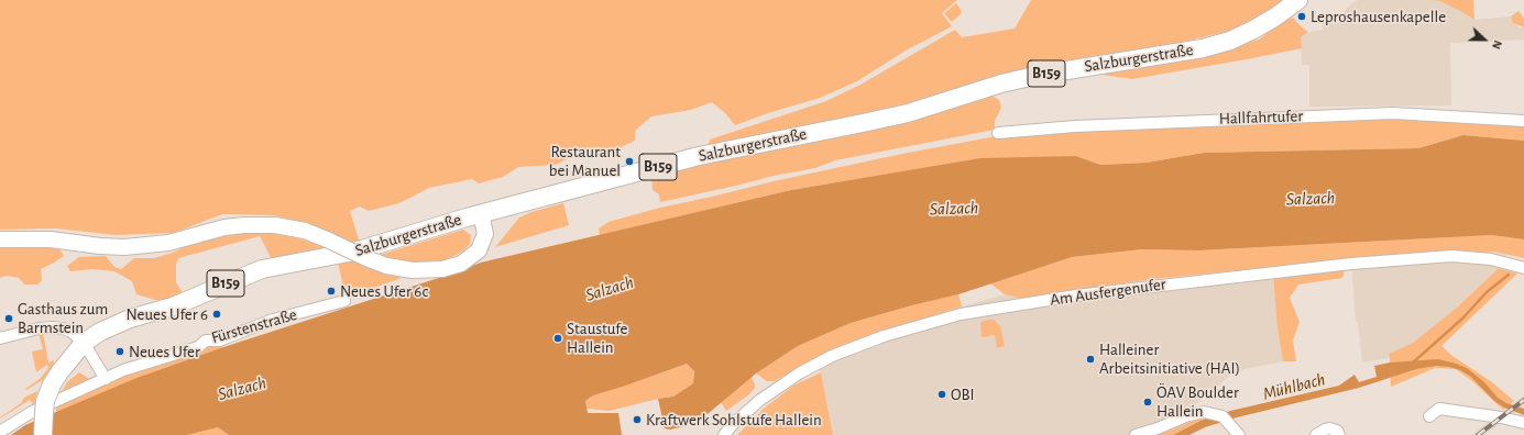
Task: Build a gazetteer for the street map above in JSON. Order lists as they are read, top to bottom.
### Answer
{
  "streets": {
    "main road": ["Salzburgerstraße", "B159"],
    "street": ["Hallfahrtufer", "Am Ausfergenufer", "Fürstenstraße"]
  },
  "water": ["Salzach", "Mühlbach"],
  "places": [
    "Leproshausenkapelle",
    "Restaurant bei Manuel",
    "Neues Ufer 6c",
    "Neues Ufer 6",
    "Gasthaus zum Barmstein",
    "Staustufe Hallein",
    "Neues Ufer",
    "Halleiner Arbeitsinitiative (HAI)",
    "OBI",
    "ÖAV Boulder Hallein",
    "Kraftwerk Sohlstufe Hallein"
  ],
  "north": "right"
}
